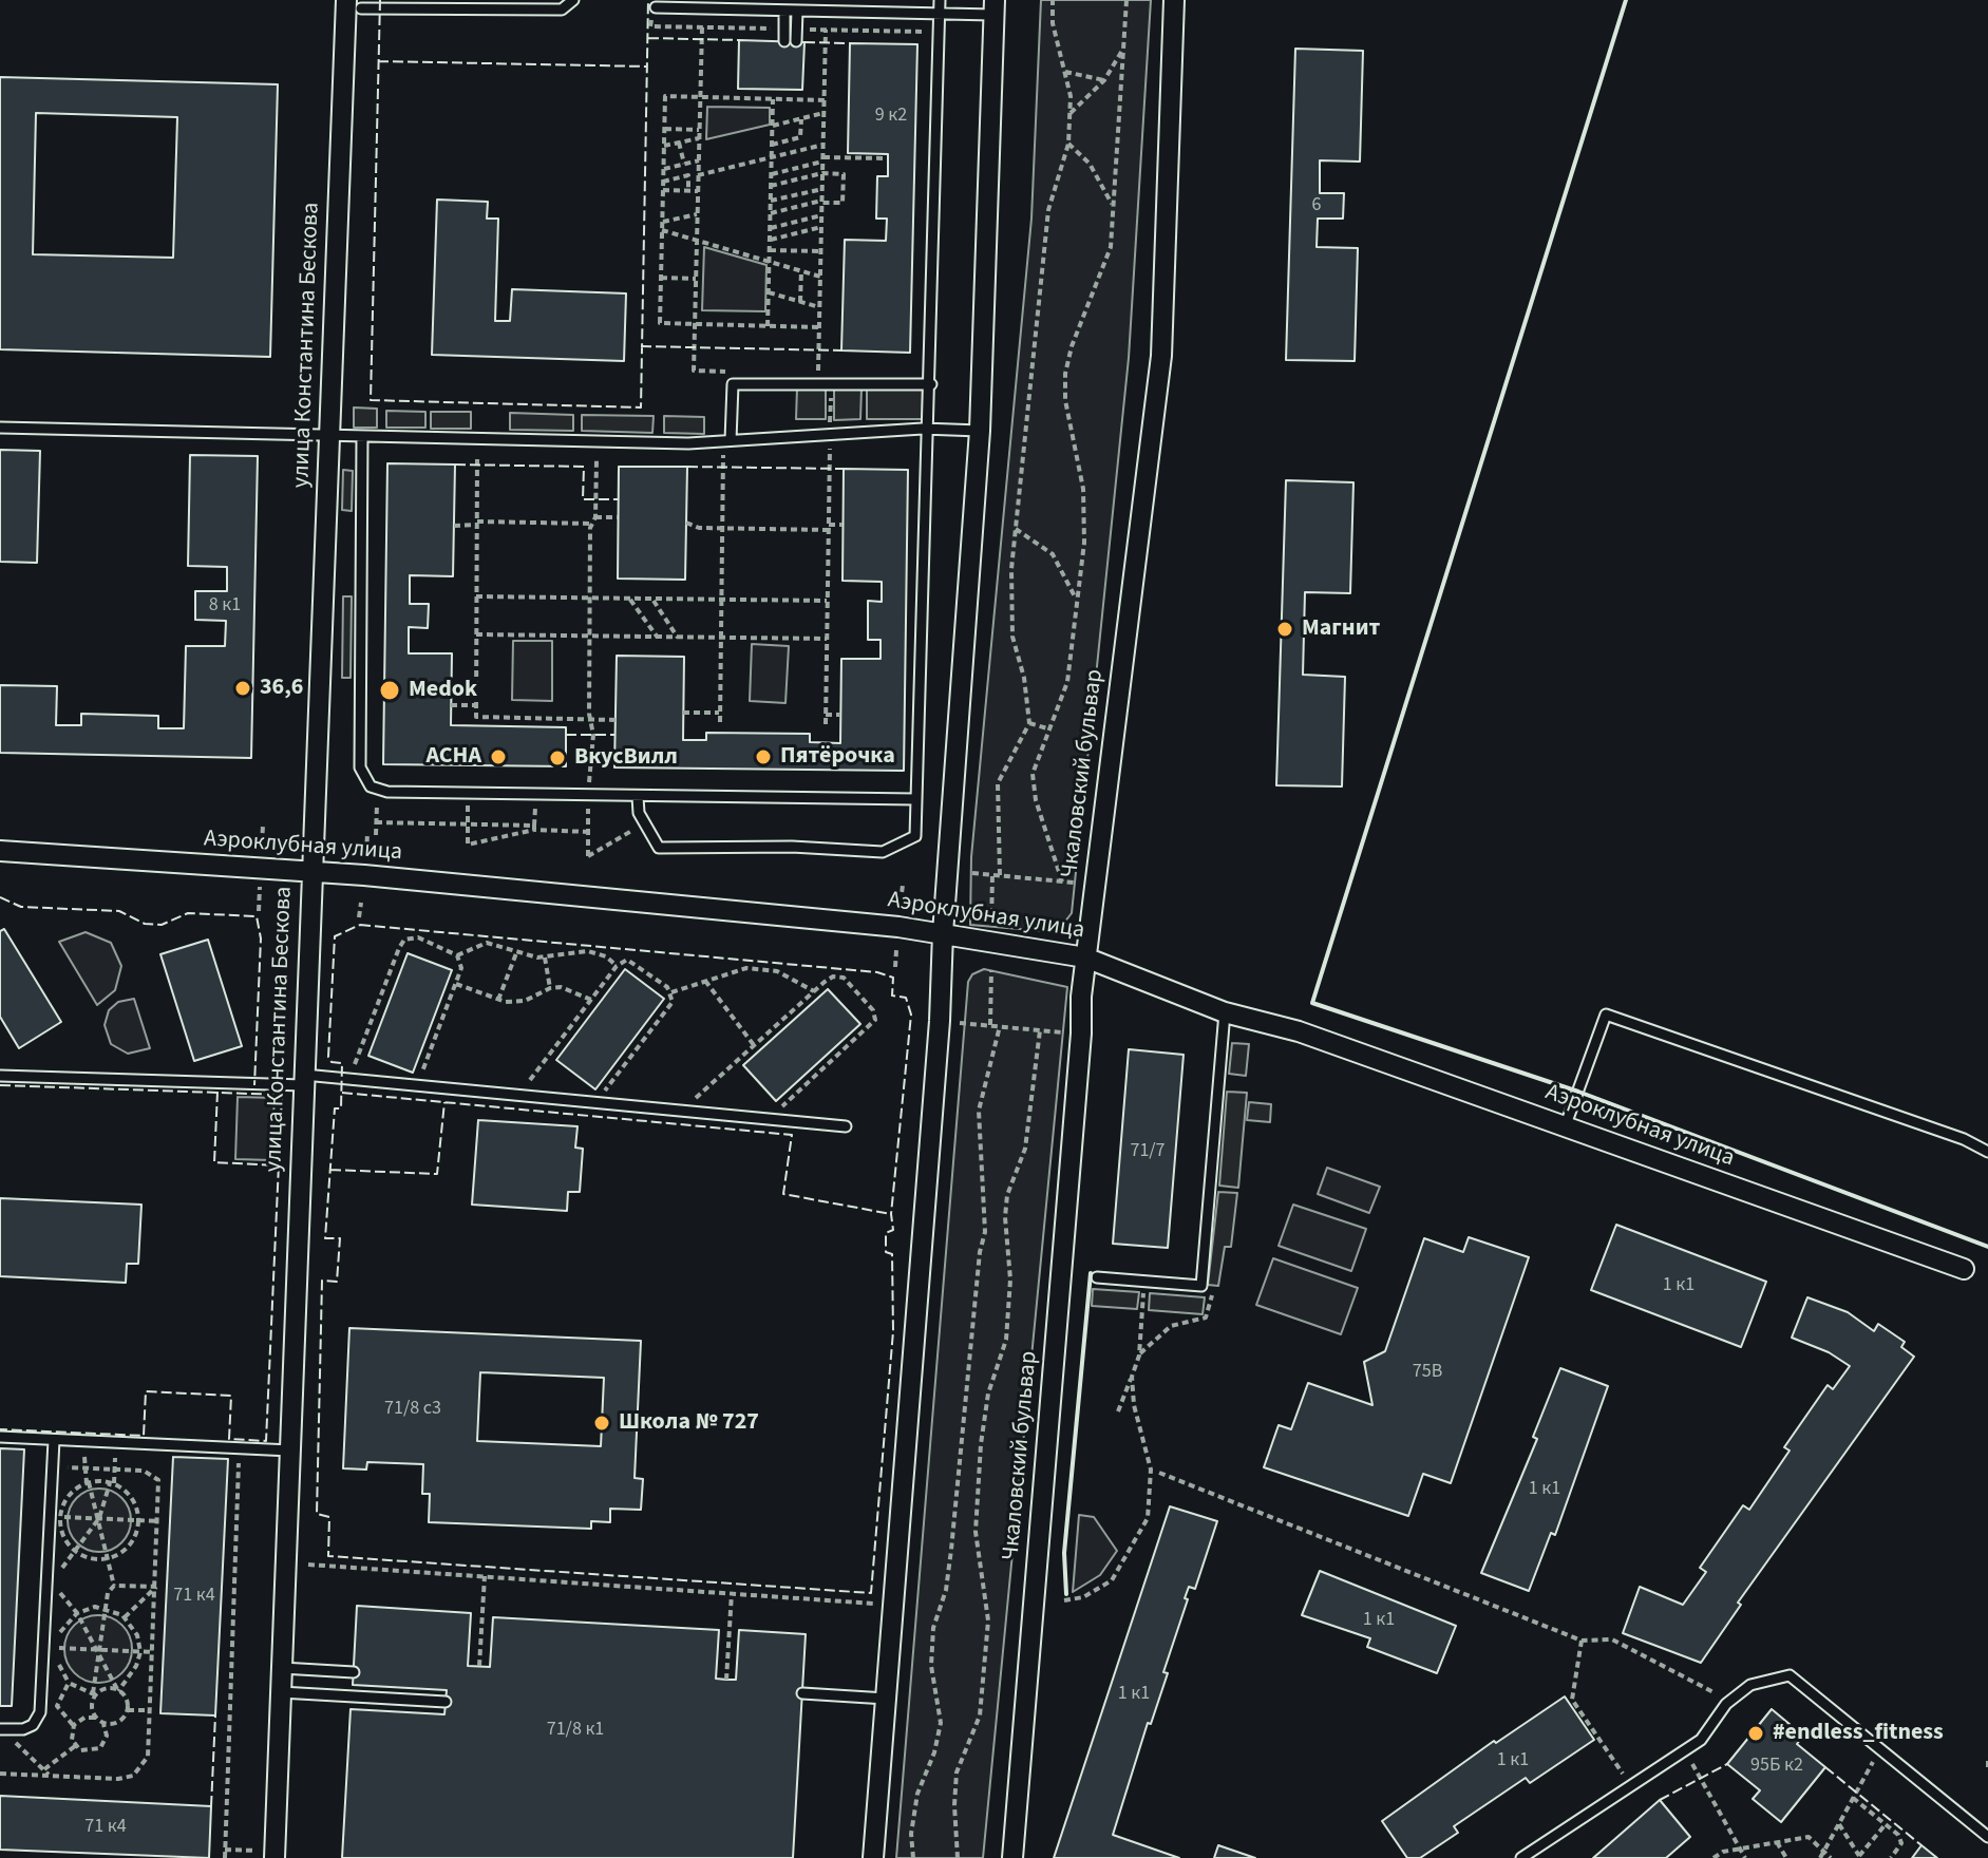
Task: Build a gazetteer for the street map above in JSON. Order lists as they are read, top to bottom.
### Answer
{
  "streets": {
    "street": ["улица Константина Бескова", "Чкаловский бульвар", "Аэроклубная улица"]
  },
  "crossings": [
    ["улица Константина Бескова", "Аэроклубная улица"],
    ["Чкаловский бульвар", "Аэроклубная улица"]
  ],
  "places": [
    "Магнит",
    "36,6",
    "Medok",
    "АСНА",
    "Пятёрочка",
    "ВкусВилл",
    "Школа № 727",
    "#endless_fitness"
  ],
  "house_numbers": [
    "9 к2",
    "6",
    "8 к1",
    "71/7",
    "1 к1",
    "75В",
    "71/8 с3",
    "1 к1",
    "71 к4",
    "1 к1",
    "1 к1",
    "71/8 к1",
    "1 к1",
    "95Б к2",
    "71 к4"
  ]
}
